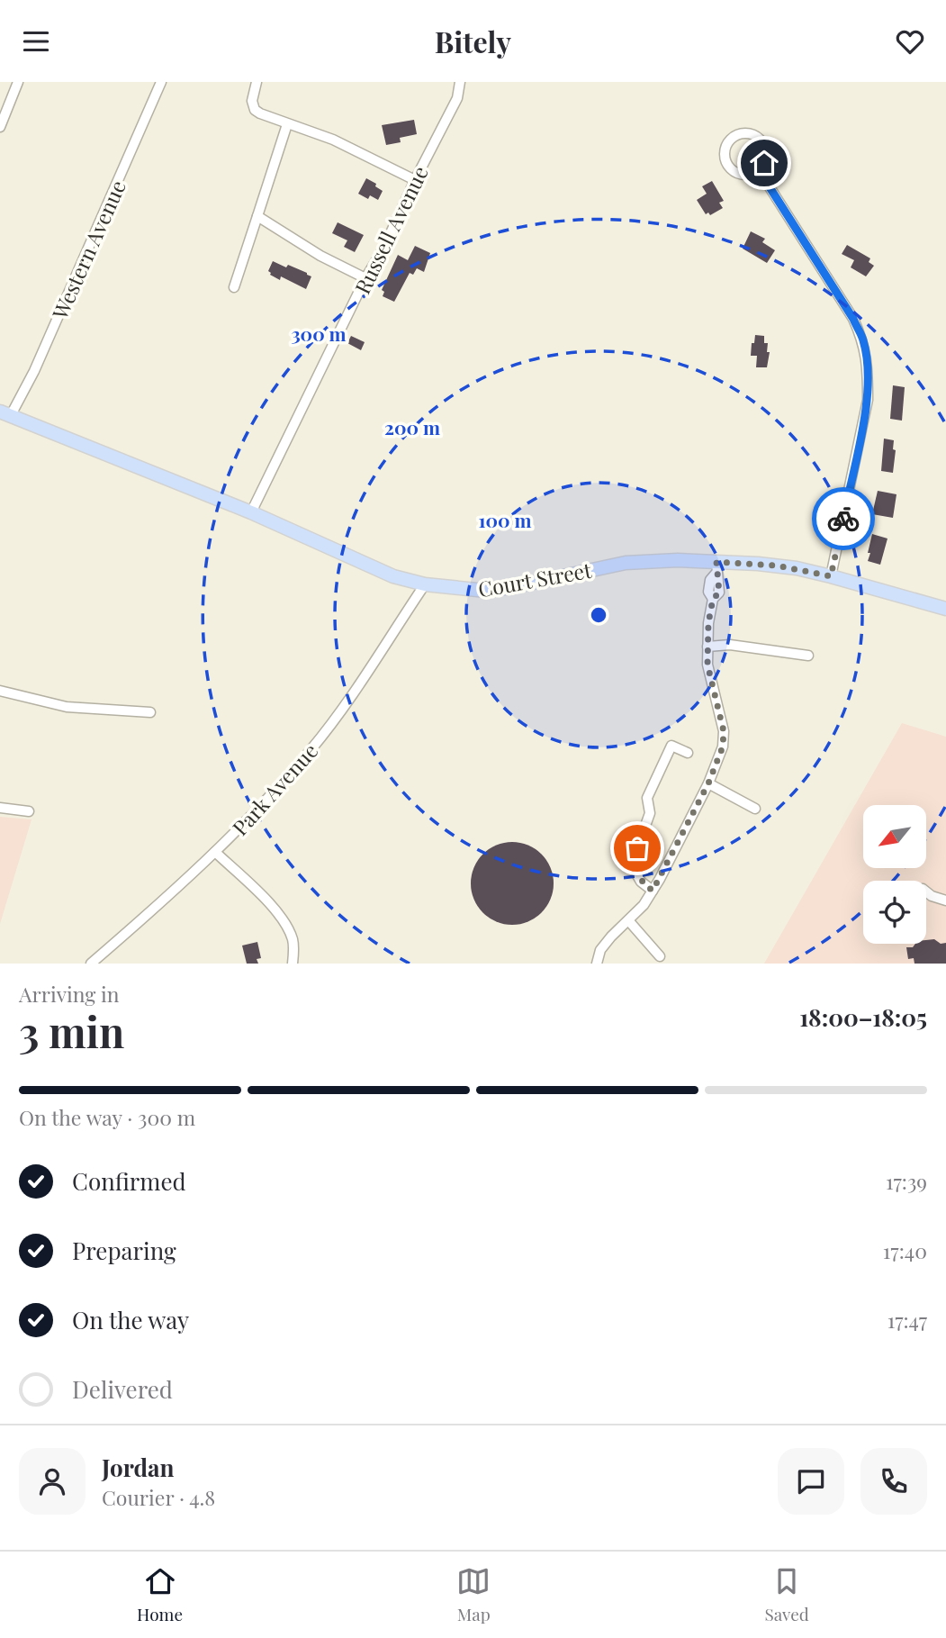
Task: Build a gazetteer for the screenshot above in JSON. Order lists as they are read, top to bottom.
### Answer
{
  "streets": {
    "main road": ["Court Street"],
    "street": ["Russell Avenue", "Western Avenue", "Park Avenue"]
  },
  "crossings": [
    ["Russell Avenue", "Court Street"],
    ["Western Avenue", "Court Street"],
    ["Court Street", "Park Avenue"]
  ],
  "north": "bottom left",
  "page": {
    "header": "Bitely",
    "heading": ["3 min", "Arriving in", "18:00–18:05"],
    "panel": ["Jordan", "Courier · 4.8"],
    "bar": "On the way · 300 m",
    "list": [
      ["Confirmed", "17:39"],
      ["Preparing", "17:40"],
      ["On the way", "17:47"],
      "Delivered"
    ],
    "tabs": ["Home", "Map", "Saved"]
  },
  "rings": ["300 m", "200 m", "100 m"]
}
